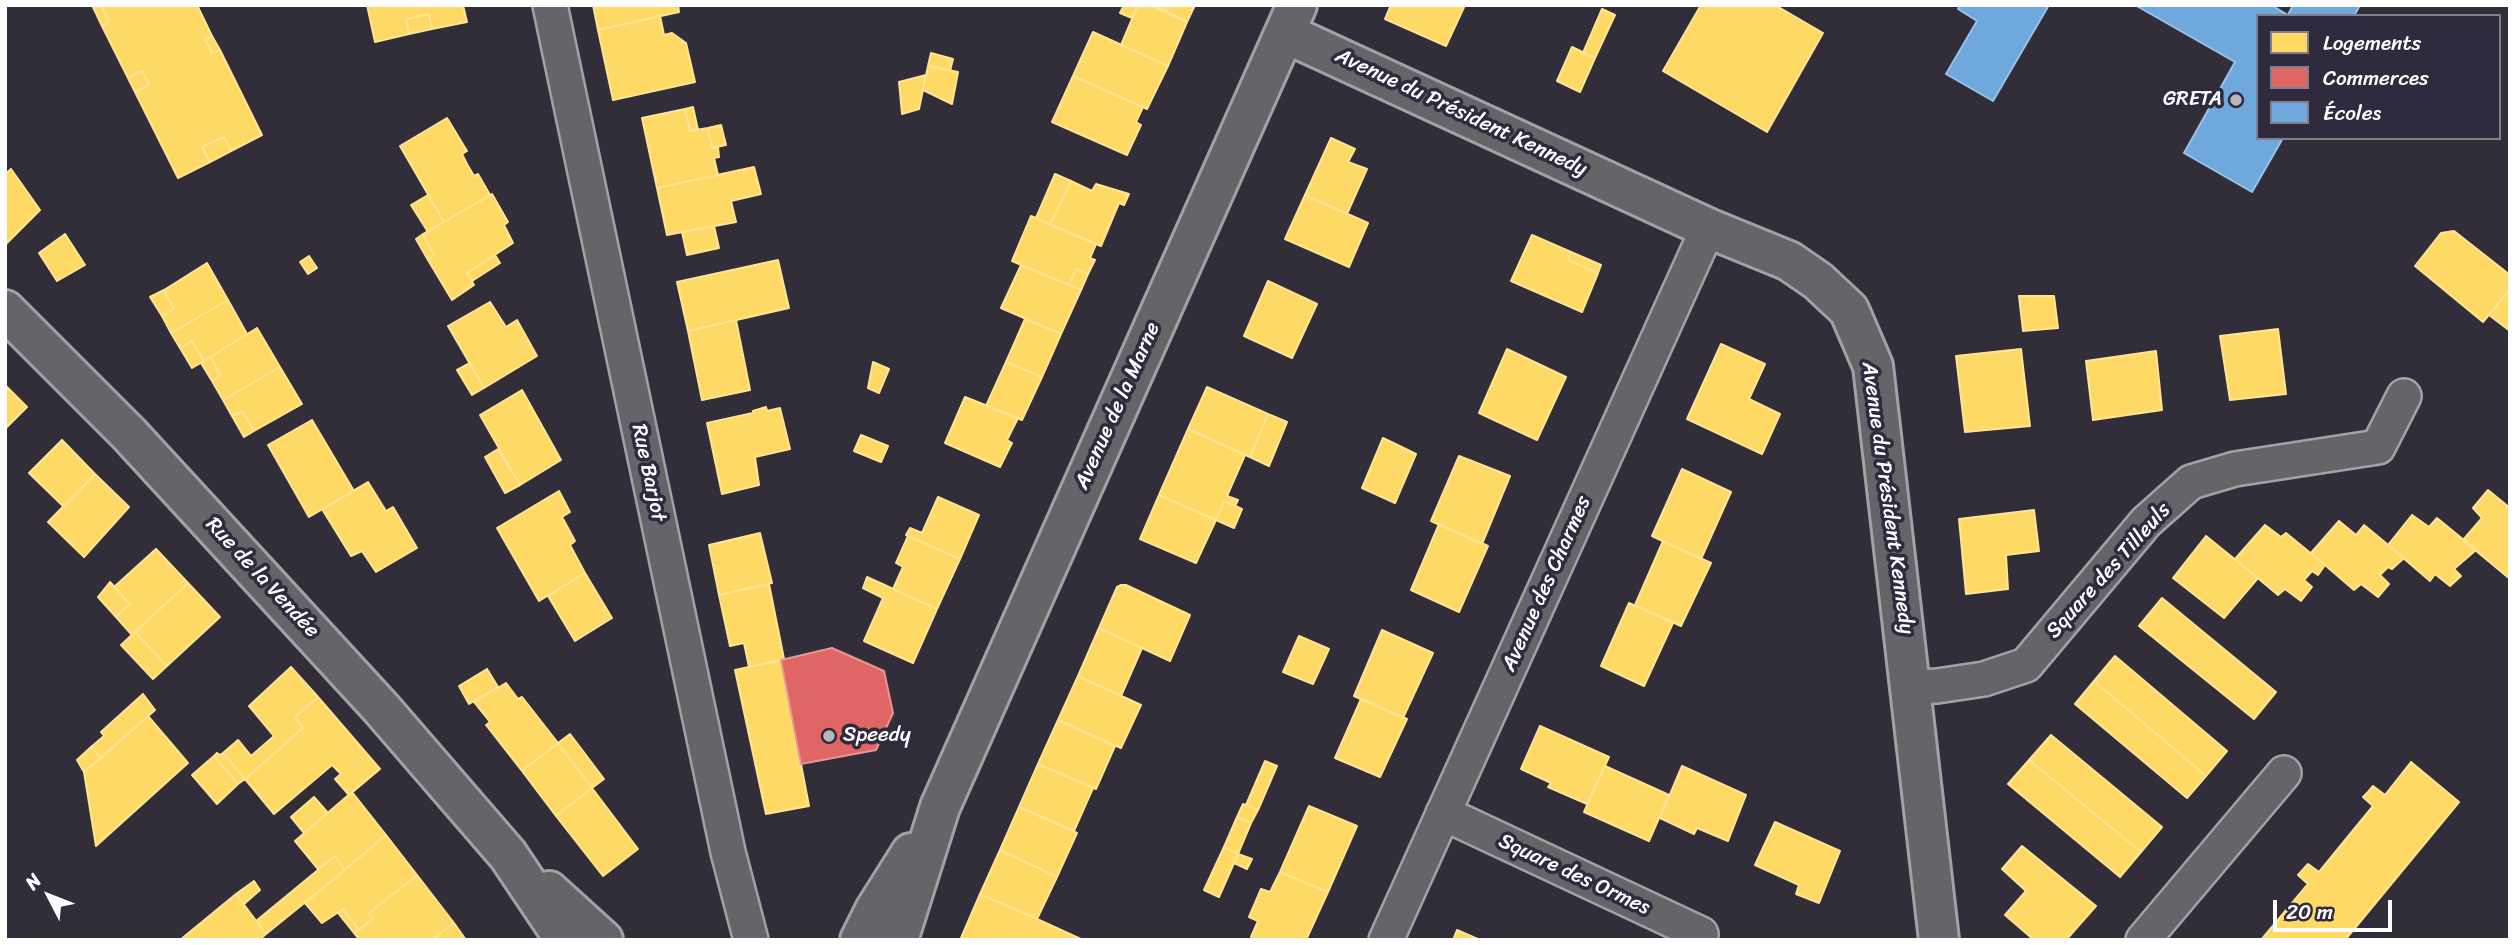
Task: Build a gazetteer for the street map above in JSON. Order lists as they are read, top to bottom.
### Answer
{
  "streets": {
    "main road": ["Avenue du Président Kennedy", "Avenue de la Marne", "Rue de la Vendée"],
    "street": [
      "Rue Barjot",
      "Square des Tilleuls",
      "Avenue des Charmes",
      "Square des Ormes"
    ]
  },
  "crossings": [
    ["Avenue du Président Kennedy", "Avenue de la Marne"],
    ["Avenue du Président Kennedy", "Square des Tilleuls"],
    ["Avenue du Président Kennedy", "Avenue des Charmes"],
    ["Avenue des Charmes", "Square des Ormes"]
  ],
  "places": ["GRETA", "Speedy"],
  "legend": ["Logements", "Commerces", "Écoles"],
  "scale_bar": "20 m",
  "north": "top left"
}
